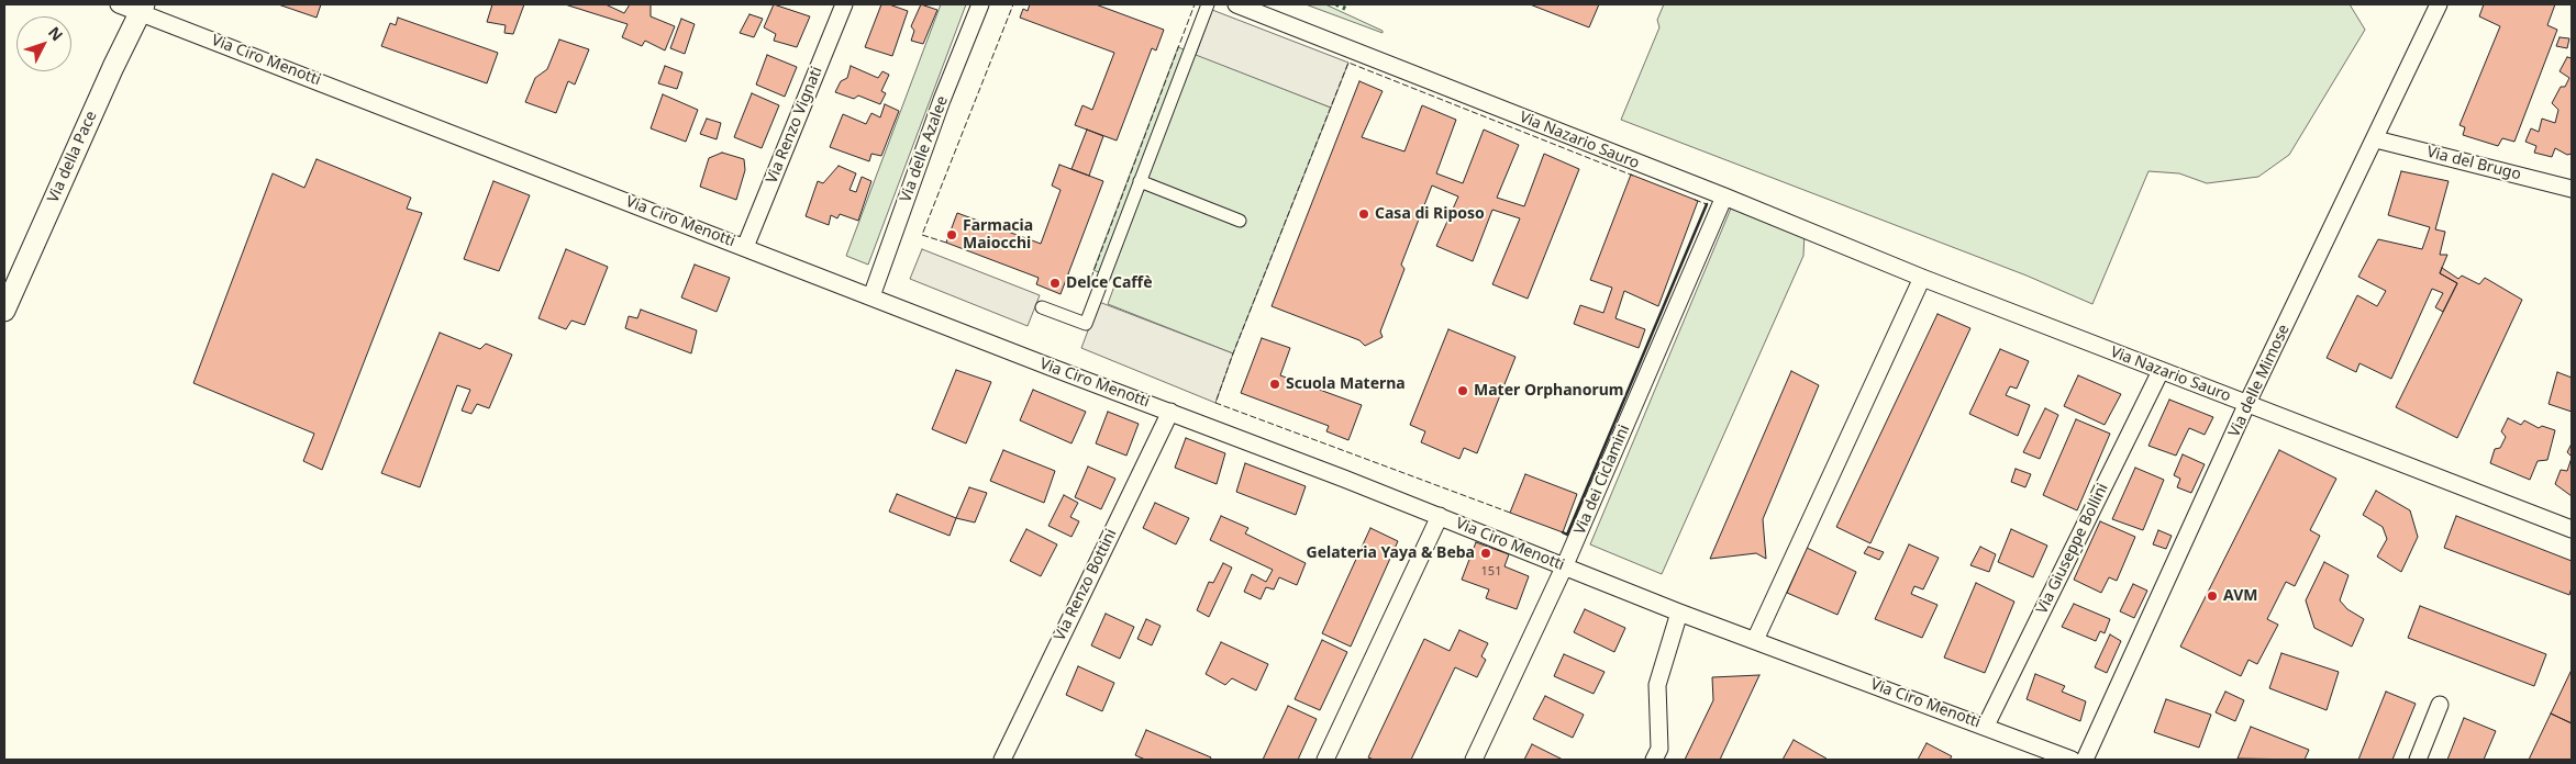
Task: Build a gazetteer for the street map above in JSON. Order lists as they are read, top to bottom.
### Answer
{
  "streets": {
    "street": [
      "Via Ciro Menotti",
      "Via Renzo Vignati",
      "Via Nazario Sauro",
      "Via delle Azalee",
      "Via della Pace",
      "Via del Brugo",
      "Via delle Mimose",
      "Via dei Ciclamini",
      "Via Giuseppe Bollini",
      "Via Renzo Bottini"
    ]
  },
  "crossings": [
    ["Via Ciro Menotti", "Via Renzo Vignati"],
    ["Via Ciro Menotti", "Via delle Azalee"],
    ["Via Ciro Menotti", "Via della Pace"],
    ["Via Ciro Menotti", "Via dei Ciclamini"],
    ["Via Ciro Menotti", "Via Giuseppe Bollini"],
    ["Via Ciro Menotti", "Via Renzo Bottini"],
    ["Via Nazario Sauro", "Via delle Mimose"],
    ["Via Nazario Sauro", "Via dei Ciclamini"],
    ["Via Nazario Sauro", "Via Giuseppe Bollini"],
    ["Via del Brugo", "Via delle Mimose"]
  ],
  "places": [
    "Casa di Riposo",
    "Farmacia Maiocchi",
    "Delce Caffè",
    "Scuola Materna",
    "Mater Orphanorum",
    "Gelateria Yaya & Beba",
    "AVM"
  ],
  "house_numbers": ["151"],
  "north": "top right"
}
